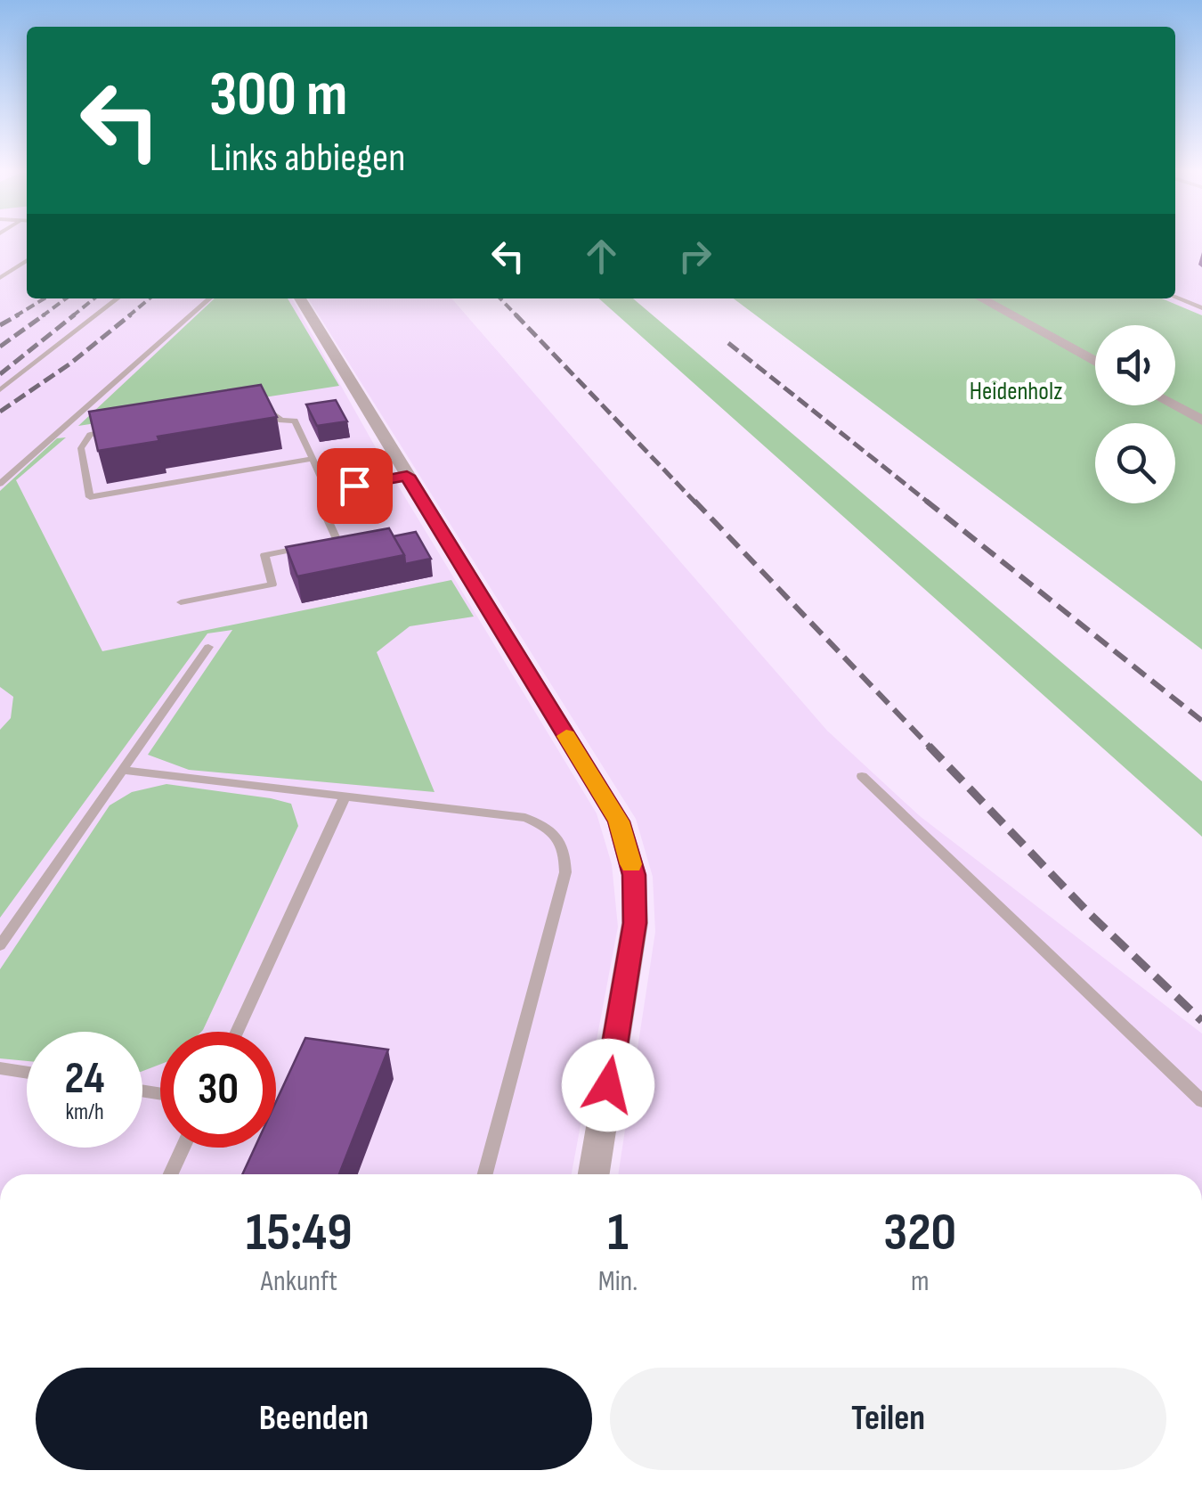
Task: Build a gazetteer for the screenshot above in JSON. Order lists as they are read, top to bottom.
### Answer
{
  "parks": ["Heidenholz"],
  "page": {
    "turn": ["300 m", "Links abbiegen"],
    "speed": "24 km/h",
    "limit": "30",
    "eta": [
      "15:49",
      "Ankunft",
      "1",
      "Min.",
      "320",
      "m"
    ],
    "buttons": ["Beenden", "Teilen"]
  }
}
